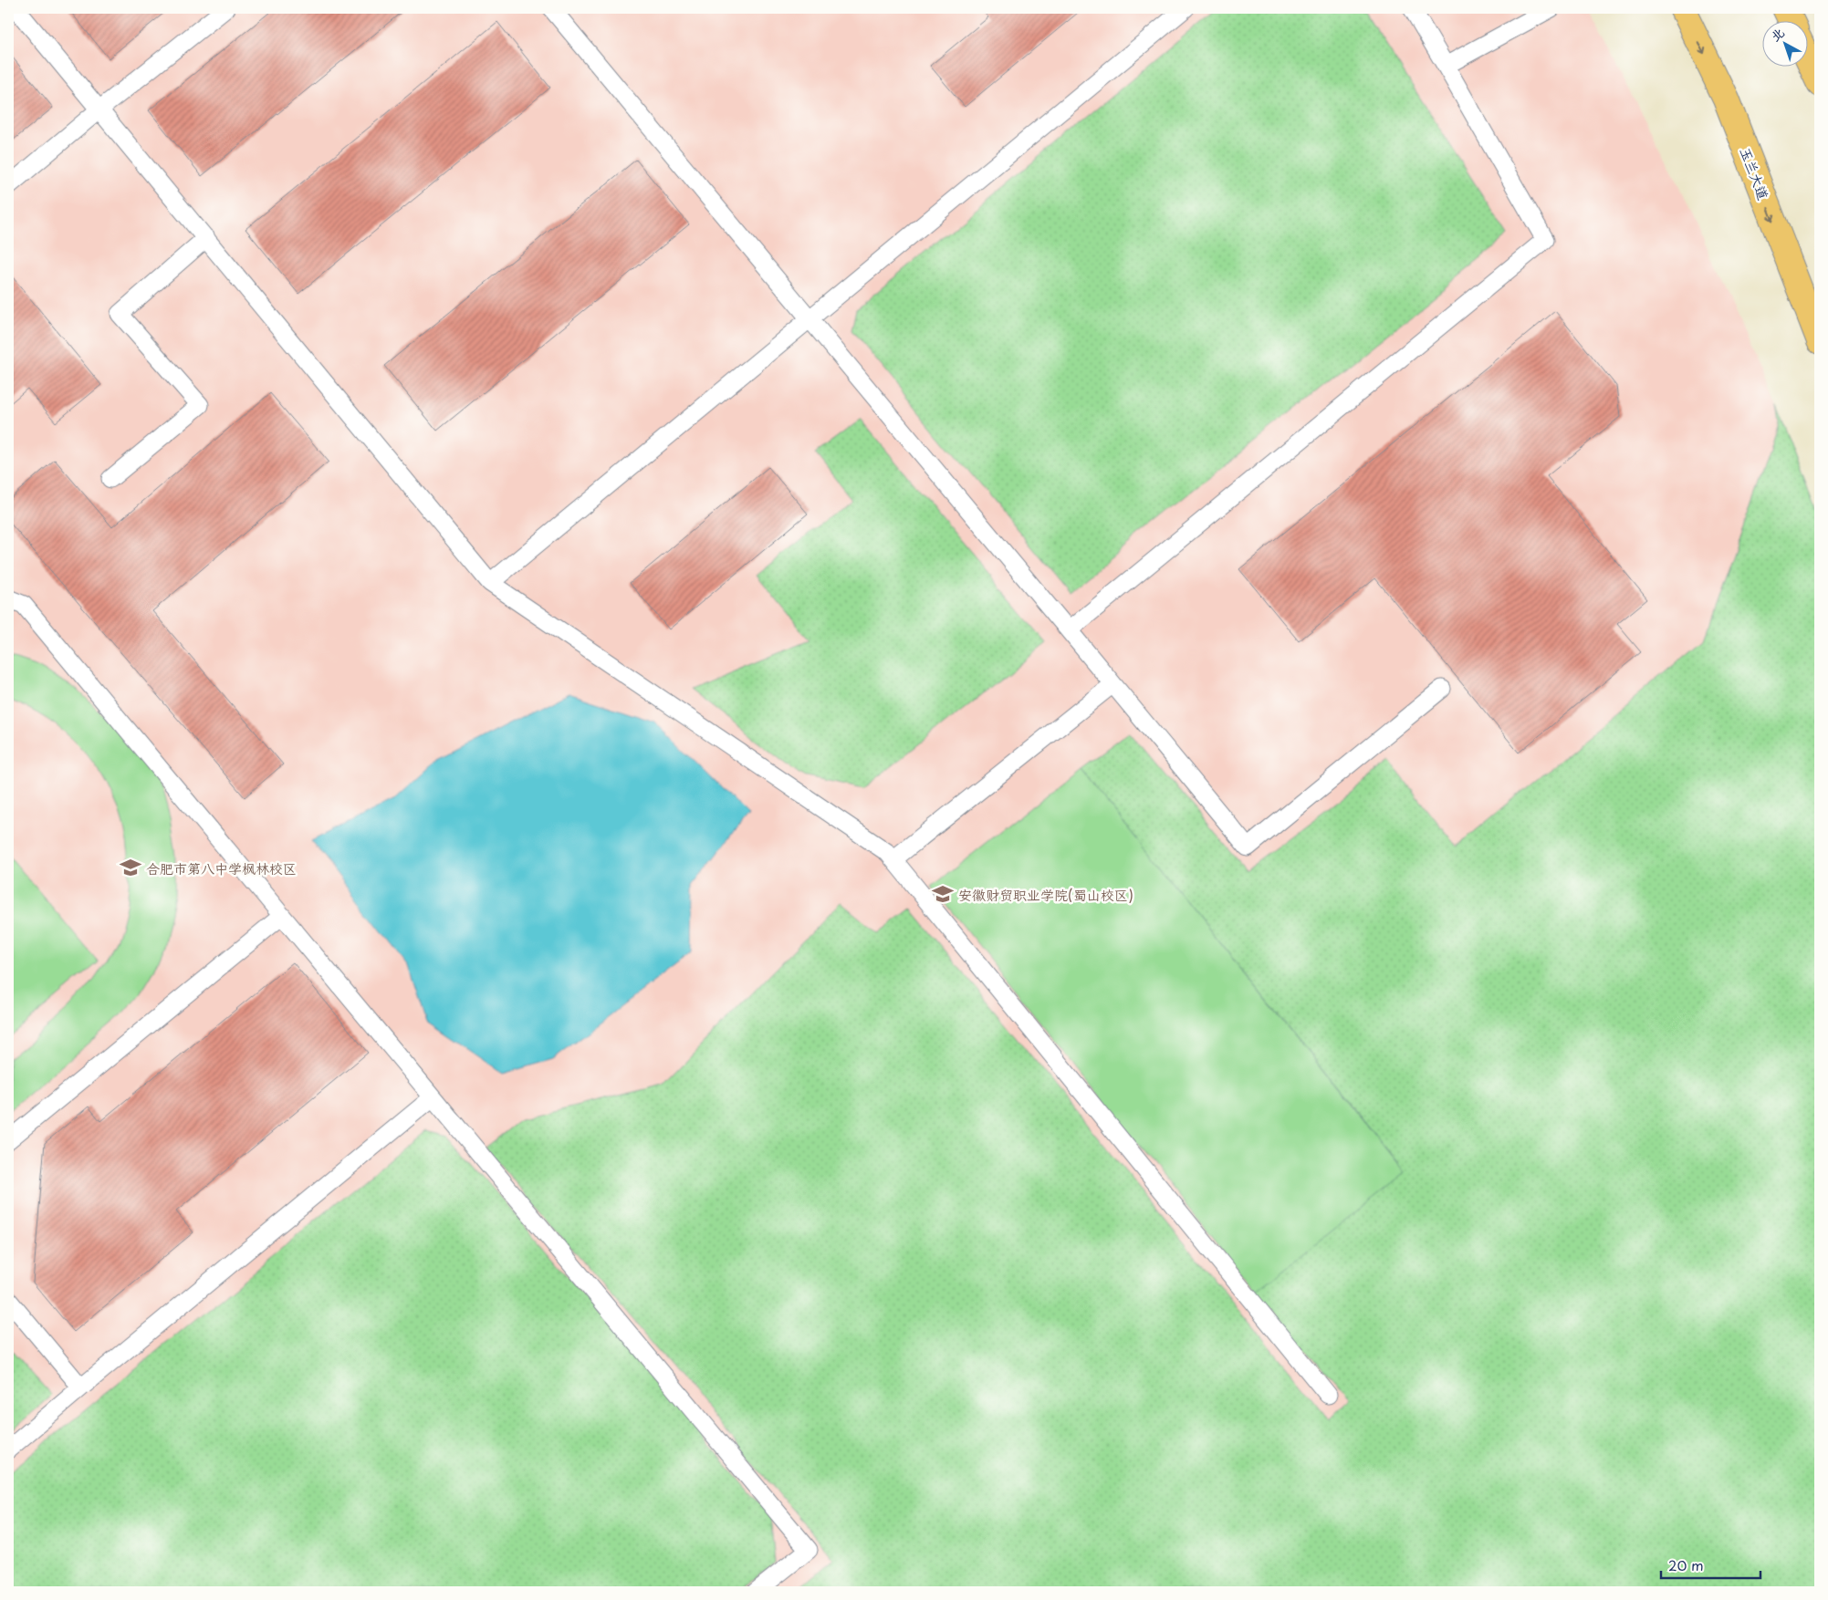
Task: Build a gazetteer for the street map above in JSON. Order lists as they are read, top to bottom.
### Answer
{
  "streets": {
    "main road": ["玉兰大道"]
  },
  "one_way": ["玉兰大道"],
  "places": {
    "school or university": ["合肥市第八中学枫林校区", "安徽财贸职业学院(蜀山校区)"]
  },
  "scale_bar": "20 m",
  "north": "top left"
}
